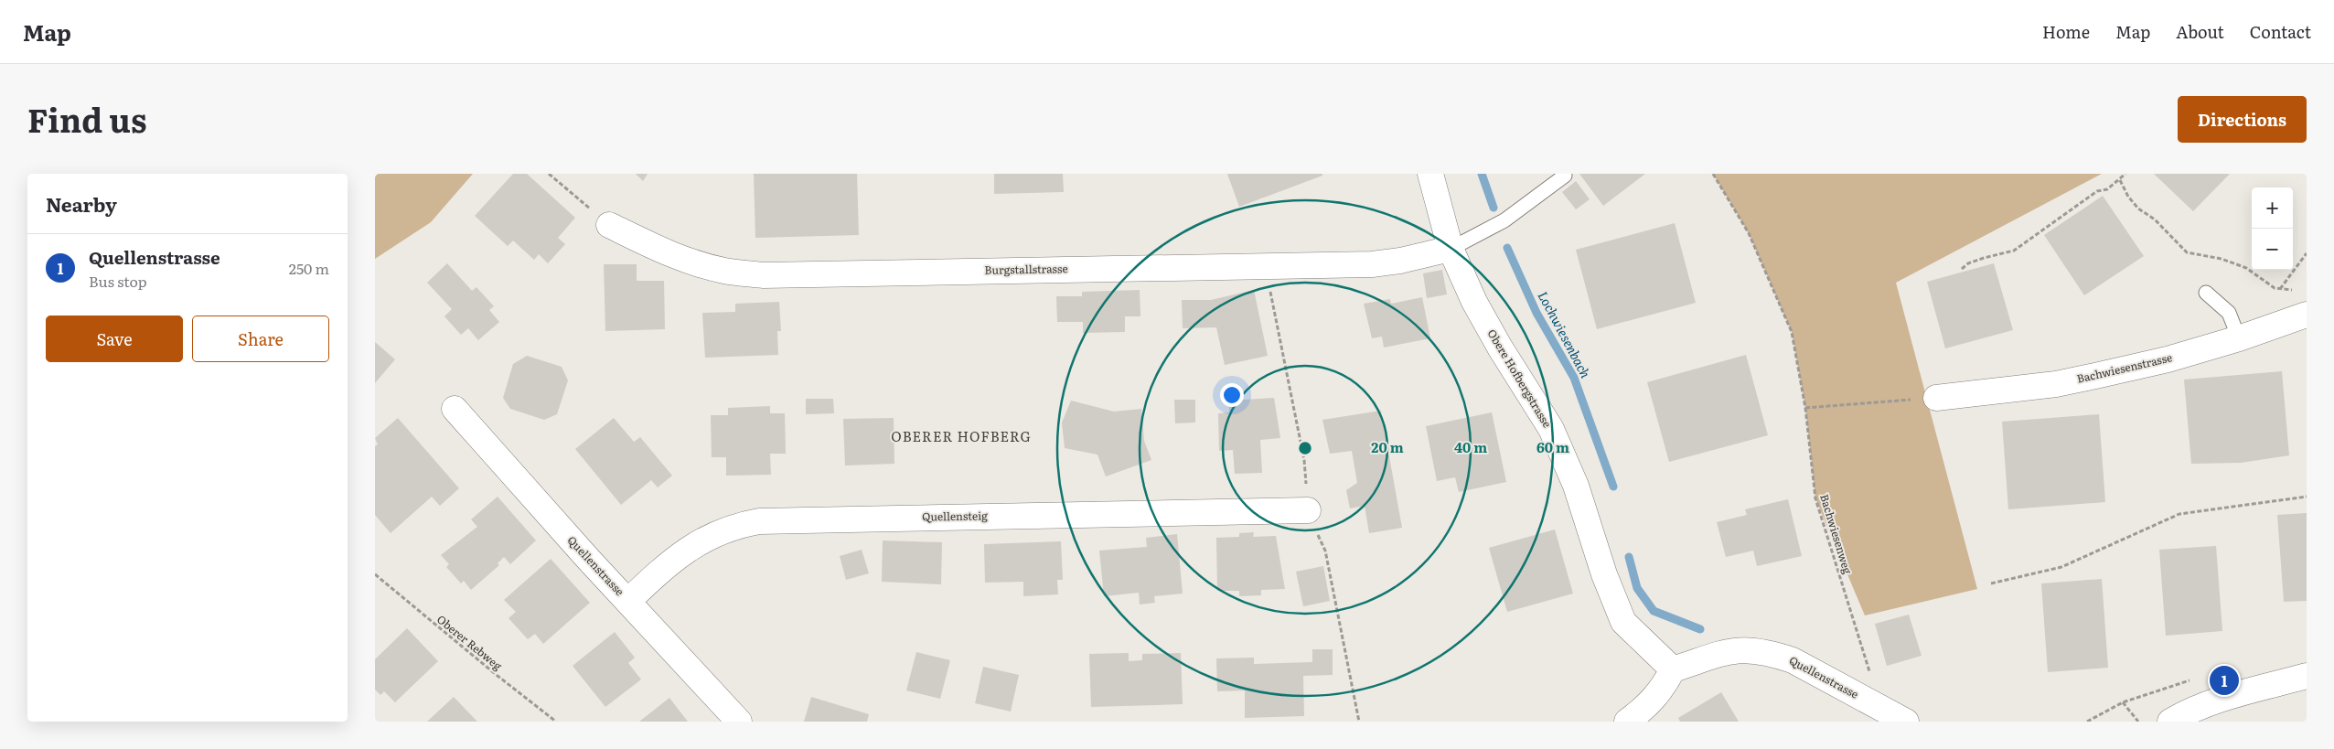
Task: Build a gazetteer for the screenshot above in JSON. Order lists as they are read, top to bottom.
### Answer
{
  "streets": {
    "street": [
      "Burgstallstrasse",
      "Bachwiesenstrasse",
      "Obere Hofbergstrasse",
      "Quellensteig",
      "Quellenstrasse"
    ],
    "path": ["Bachwiesenweg", "Oberer Rebweg"]
  },
  "crossings": [
    ["Burgstallstrasse", "Obere Hofbergstrasse"],
    ["Obere Hofbergstrasse", "Quellenstrasse"],
    ["Quellensteig", "Quellenstrasse"],
    ["Bachwiesenweg", "Quellenstrasse"]
  ],
  "districts": ["OBERER HOFBERG"],
  "water": ["Lochwiesenbach"],
  "page": {
    "header": "Map",
    "nav": [
      "Home",
      "Map",
      "About",
      "Contact"
    ],
    "title": "Find us",
    "buttons": [
      "Directions",
      ["Save", "Share"]
    ],
    "heading": "Nearby",
    "map_buttons": ["+", "−"],
    "list": [
      {
        "mark": "1",
        "name": "Quellenstrasse",
        "note": "Bus stop",
        "value": "250 m"
      }
    ],
    "pins": "1"
  },
  "rings": ["20 m", "40 m", "60 m"]
}
